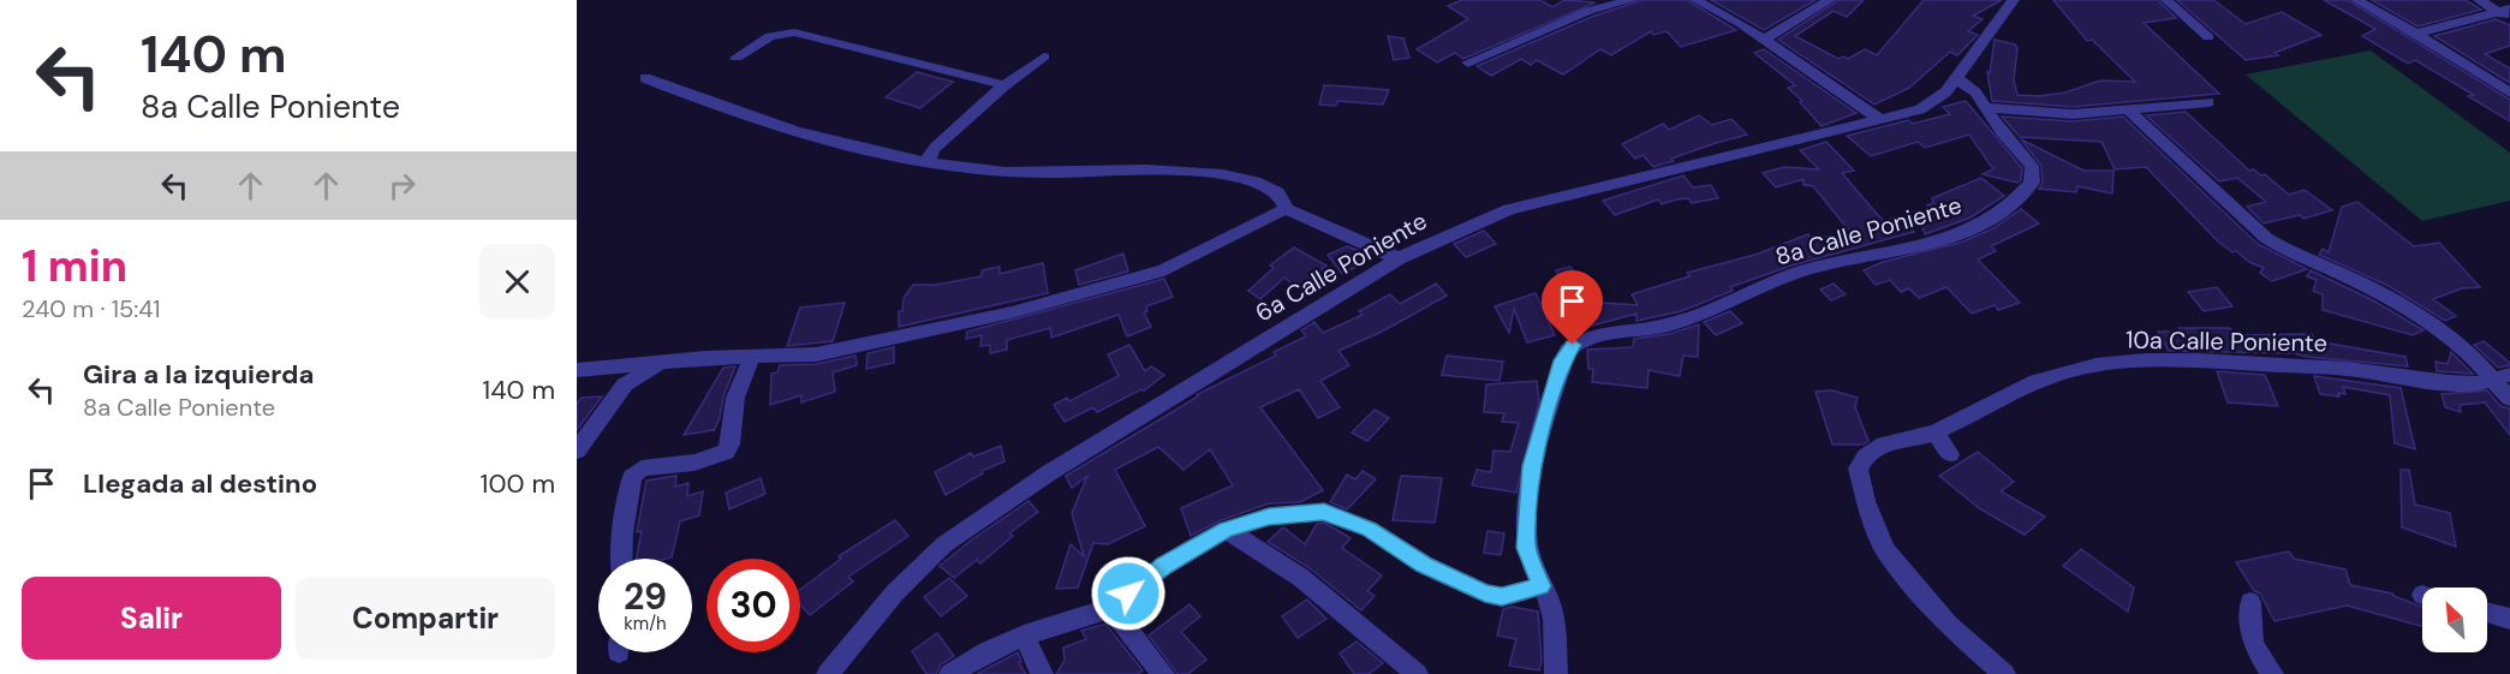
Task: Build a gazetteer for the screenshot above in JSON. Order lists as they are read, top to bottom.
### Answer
{
  "streets": {
    "street": ["8a Calle Poniente", "6a Calle Poniente", "10a Calle Poniente"]
  },
  "crossings": [
    ["8a Calle Poniente", "6a Calle Poniente"]
  ],
  "north": "top left",
  "page": {
    "turn": ["140 m", "8a Calle Poniente"],
    "heading": ["1 min", "240 m · 15:41"],
    "list": [
      {
        "name": "Gira a la izquierda",
        "note": "8a Calle Poniente",
        "value": "140 m"
      },
      {
        "name": "Llegada al destino",
        "value": "100 m"
      }
    ],
    "speed": "29 km/h",
    "limit": "30",
    "buttons": ["Salir", "Compartir"]
  }
}
